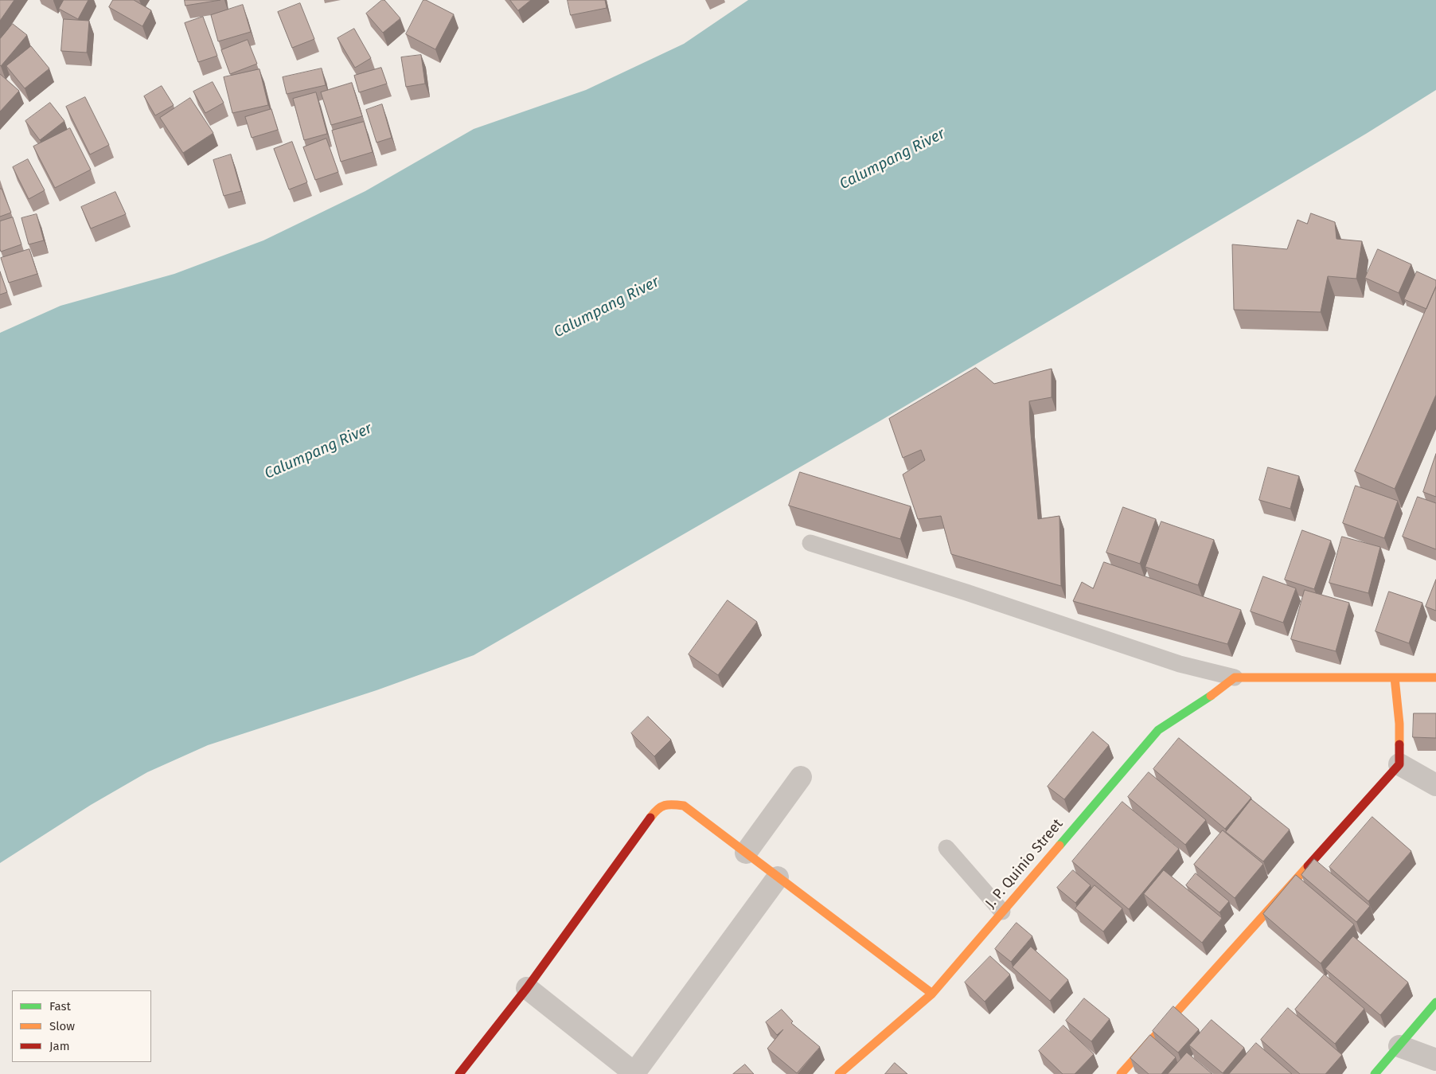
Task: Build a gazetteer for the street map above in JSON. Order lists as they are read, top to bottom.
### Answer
{
  "streets": {
    "street": ["J. P. Quinio Street"]
  },
  "water": ["Calumpang River"],
  "legend": ["Fast", "Slow", "Jam"]
}
